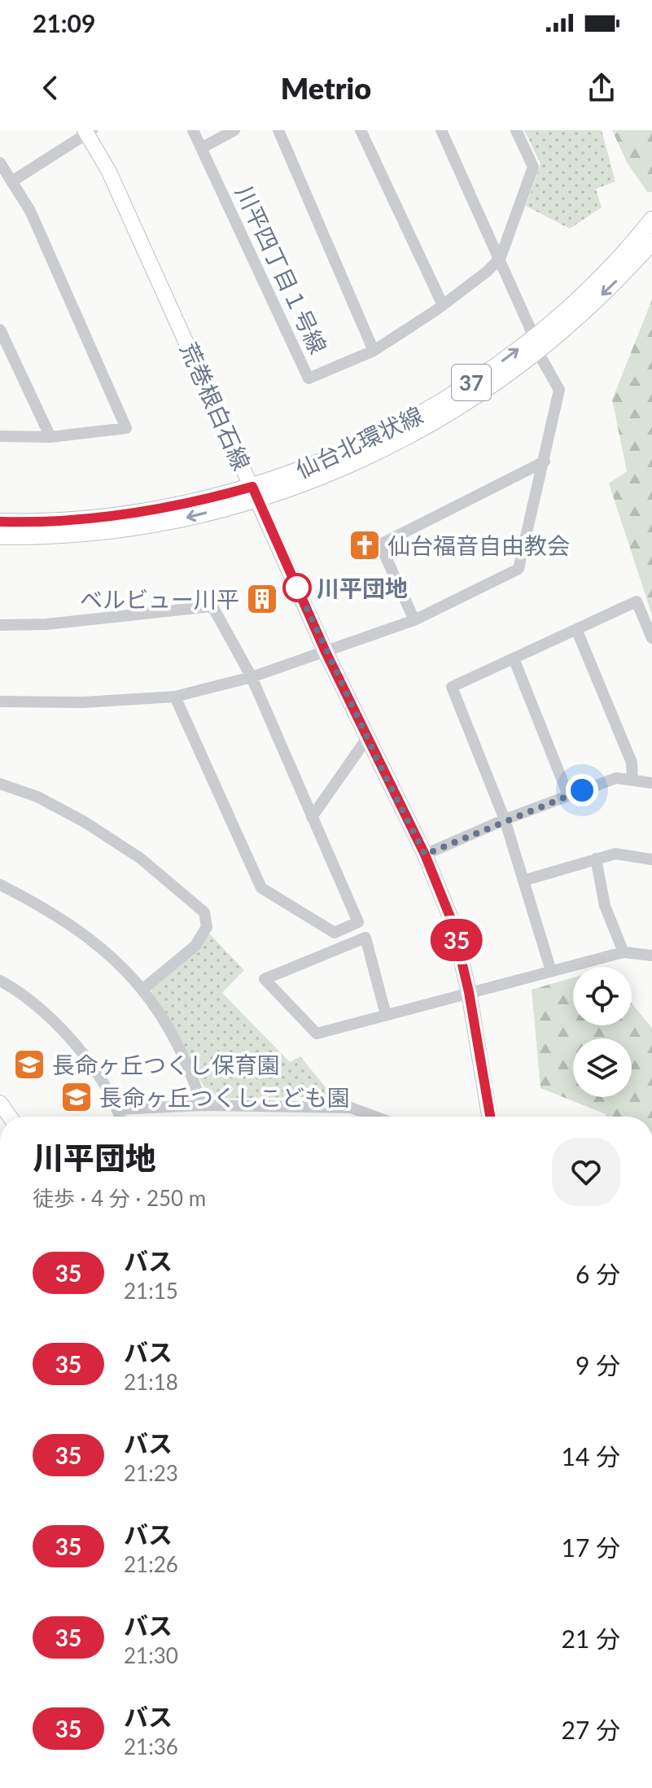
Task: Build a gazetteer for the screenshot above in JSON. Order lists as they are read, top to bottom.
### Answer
{
  "streets": {
    "main road": ["37", "仙台北環状線"],
    "street": ["川平四丁目１号線", "荒巻根白石線"]
  },
  "crossings": [
    ["荒巻根白石線", "仙台北環状線"]
  ],
  "places": {
    "church": ["仙台福音自由教会"],
    "other": ["川平団地"],
    "building": ["ベルビュー川平"],
    "school or university": ["長命ヶ丘つくし保育園", "長命ヶ丘つくしこども園"]
  },
  "lines": ["bus line 35"],
  "page": {
    "status": "21:09",
    "header": "Metrio",
    "on_map": "35",
    "heading": ["川平団地", "徒歩 · 4 分 · 250 m"],
    "list": [
      {
        "mark": "35",
        "name": "バス",
        "note": "21:15",
        "value": "6 分"
      },
      {
        "mark": "35",
        "name": "バス",
        "note": "21:18",
        "value": "9 分"
      },
      {
        "mark": "35",
        "name": "バス",
        "note": "21:23",
        "value": "14 分"
      },
      {
        "mark": "35",
        "name": "バス",
        "note": "21:26",
        "value": "17 分"
      },
      {
        "mark": "35",
        "name": "バス",
        "note": "21:30",
        "value": "21 分"
      },
      {
        "mark": "35",
        "name": "バス",
        "note": "21:36",
        "value": "27 分"
      }
    ]
  }
}
